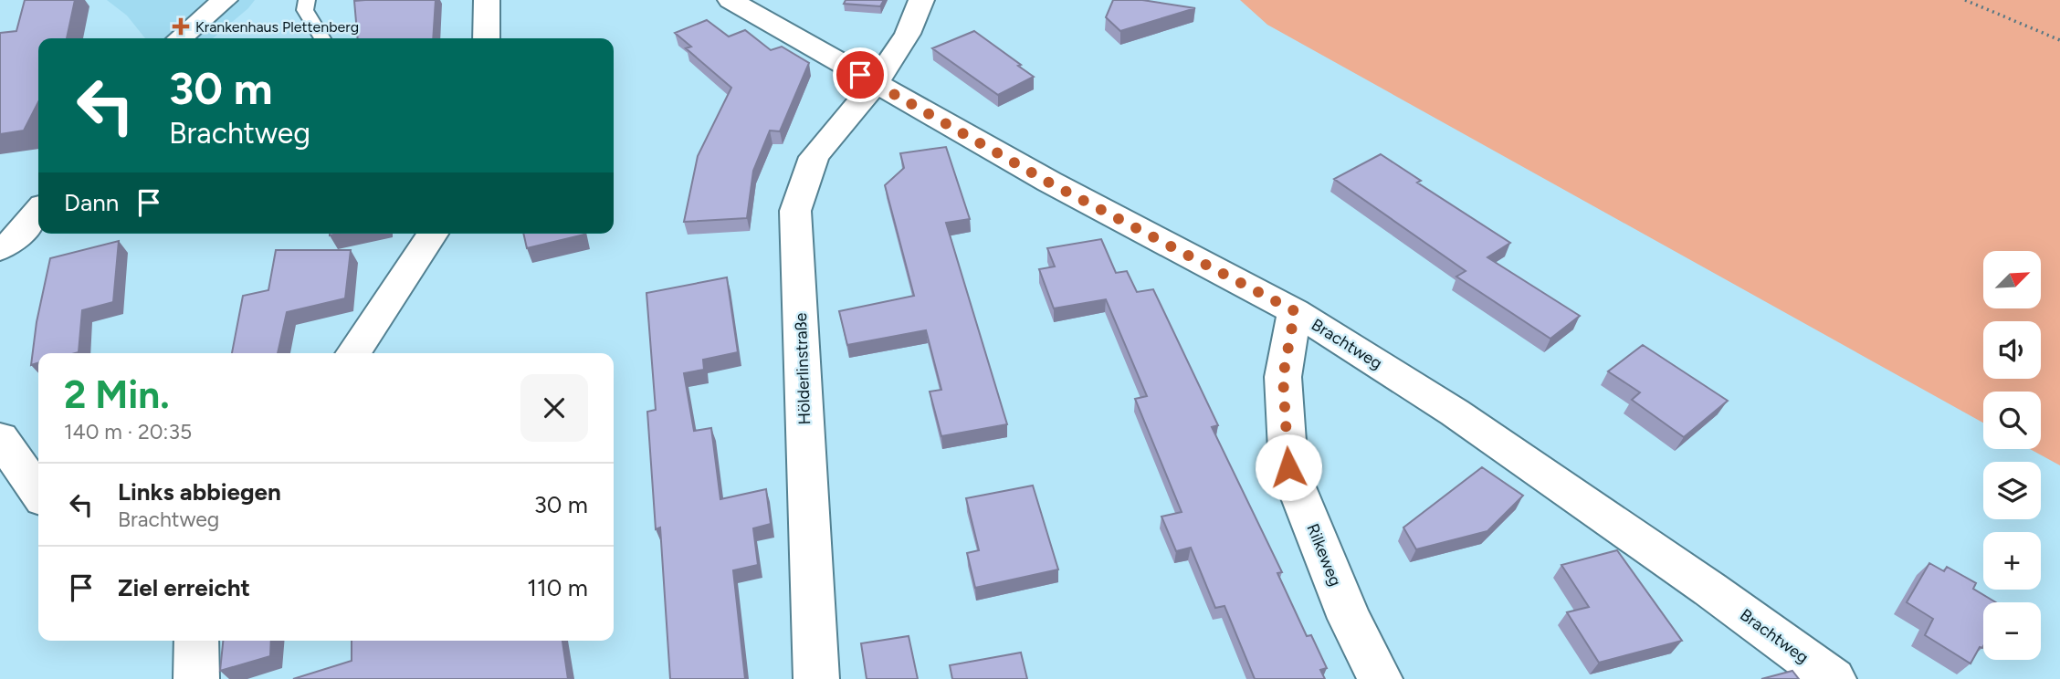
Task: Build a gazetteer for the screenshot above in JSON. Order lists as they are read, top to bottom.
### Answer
{
  "streets": {
    "street": ["Brachtweg", "Hölderlinstraße", "Rilkeweg"]
  },
  "crossings": [
    ["Brachtweg", "Hölderlinstraße"],
    ["Brachtweg", "Rilkeweg"]
  ],
  "places": {
    "health": ["Krankenhaus Plettenberg"]
  },
  "north": "top right",
  "page": {
    "turn": ["30 m", "Brachtweg"],
    "then": "Dann",
    "map_buttons": ["+", "−"],
    "heading": ["2 Min.", "140 m · 20:35"],
    "list": [
      {
        "name": "Links abbiegen",
        "note": "Brachtweg",
        "value": "30 m"
      },
      {
        "name": "Ziel erreicht",
        "value": "110 m"
      }
    ]
  }
}
